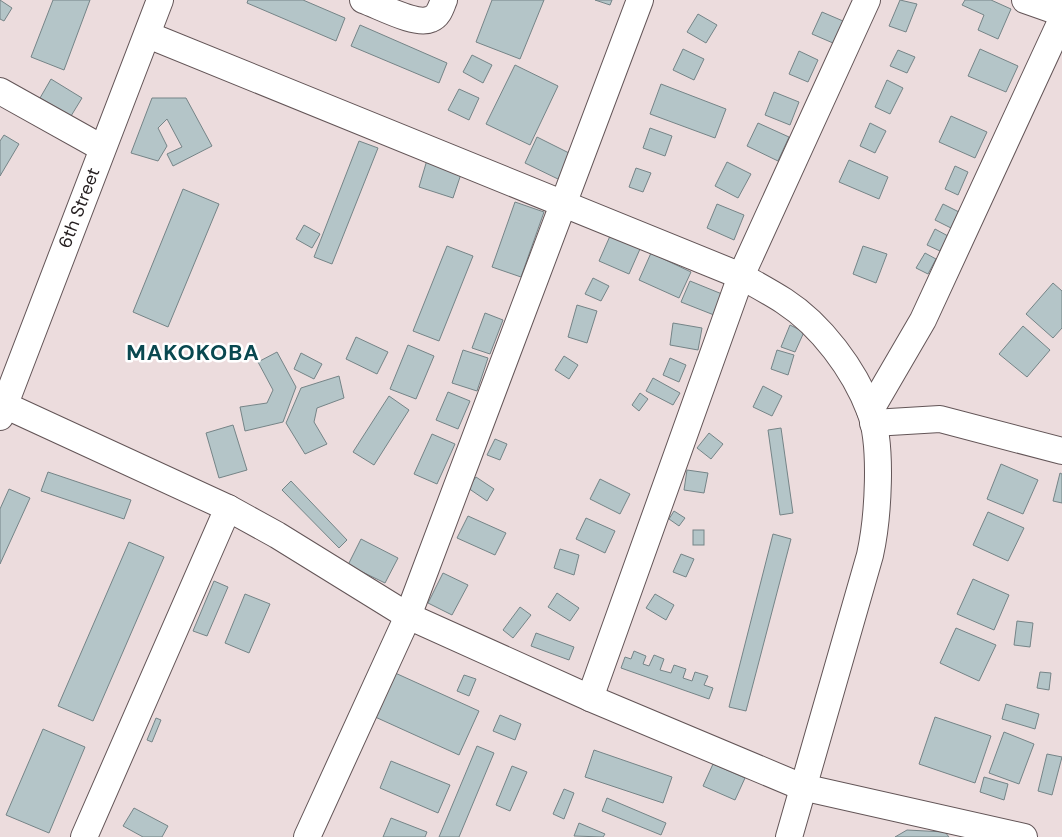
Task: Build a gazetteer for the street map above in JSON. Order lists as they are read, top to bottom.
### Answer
{
  "streets": {
    "street": ["6th Street"]
  },
  "districts": ["MAKOKOBA"]
}
